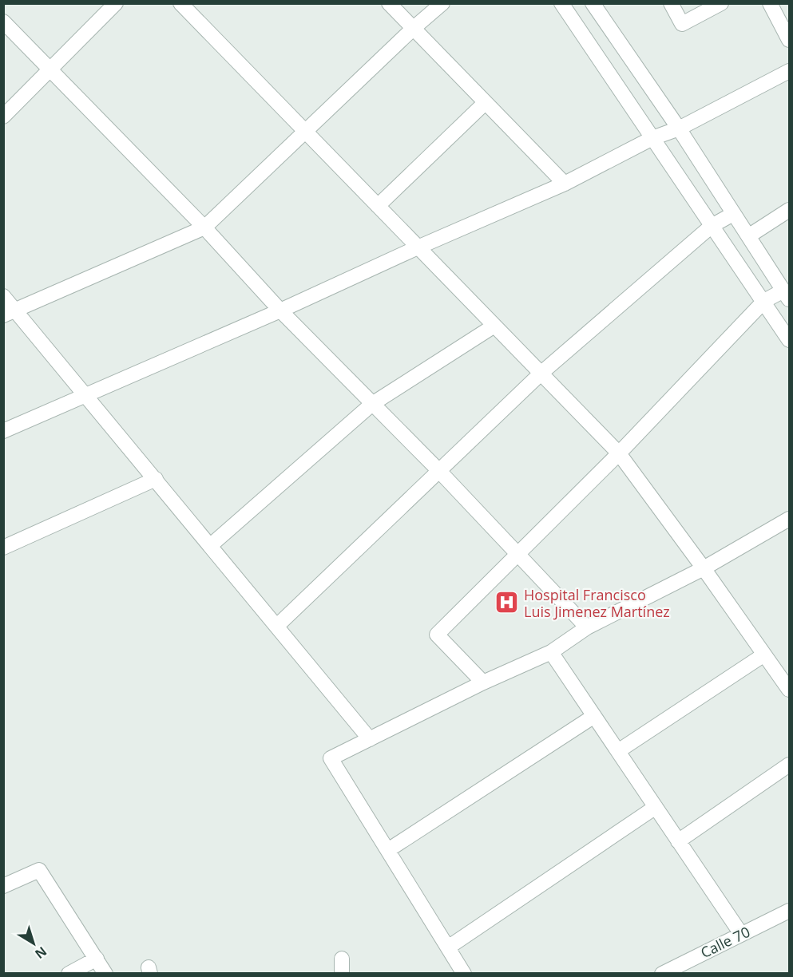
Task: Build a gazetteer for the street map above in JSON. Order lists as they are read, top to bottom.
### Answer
{
  "streets": {
    "street": ["Calle 70"]
  },
  "places": {
    "hospital": ["Hospital Francisco Luis Jimenez Martínez"]
  },
  "north": "bottom right"
}
